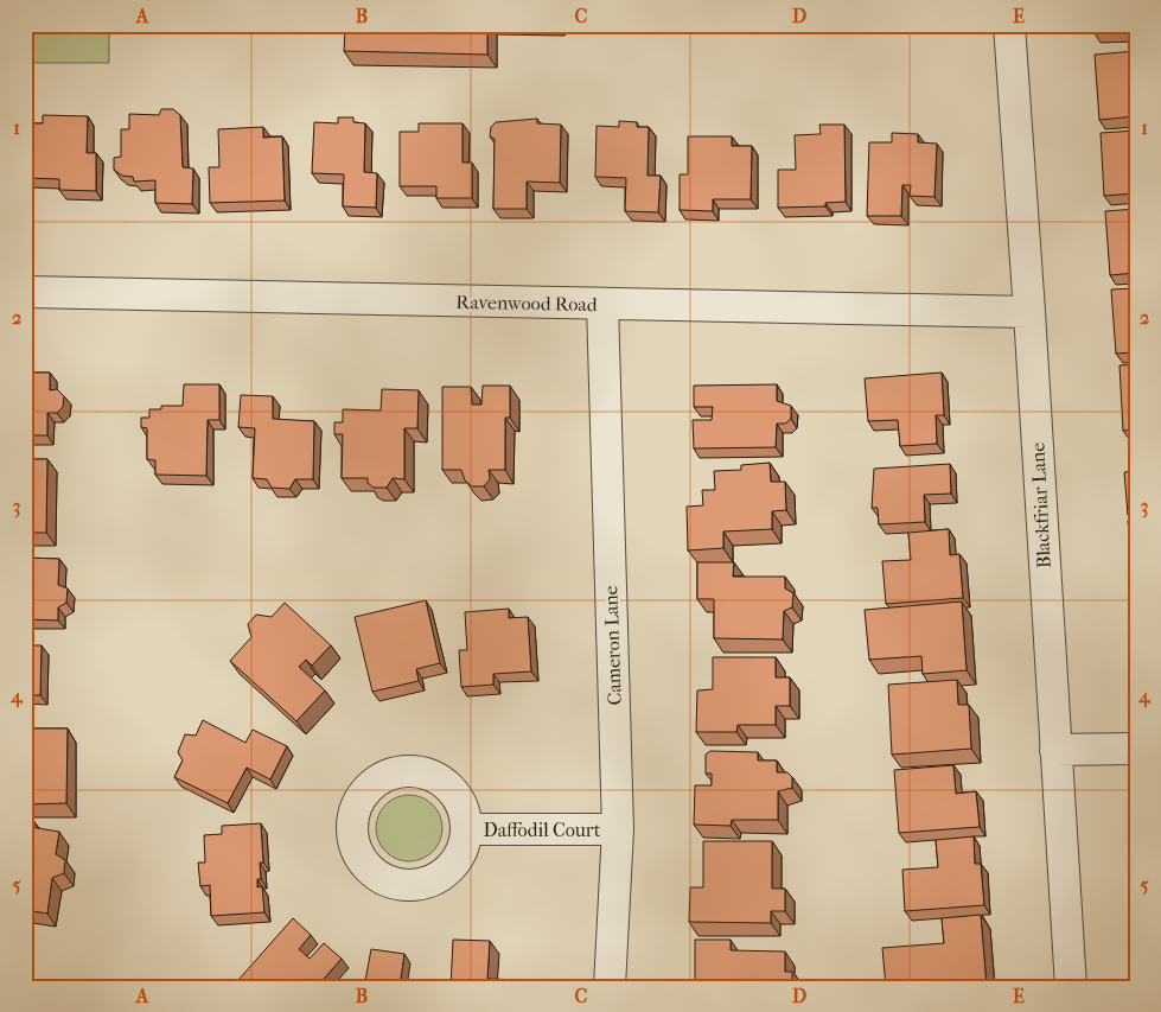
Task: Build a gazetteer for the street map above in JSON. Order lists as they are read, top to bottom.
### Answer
{
  "streets": {
    "street": [
      "Ravenwood Road",
      "Blackfriar Lane",
      "Cameron Lane",
      "Daffodil Court"
    ]
  },
  "crossings": [
    ["Ravenwood Road", "Blackfriar Lane"],
    ["Ravenwood Road", "Cameron Lane"],
    ["Cameron Lane", "Daffodil Court"]
  ],
  "grid": {
    "columns": [
      "A",
      "B",
      "C",
      "D",
      "E"
    ],
    "rows": [
      "1",
      "2",
      "3",
      "4",
      "5"
    ]
  }
}
